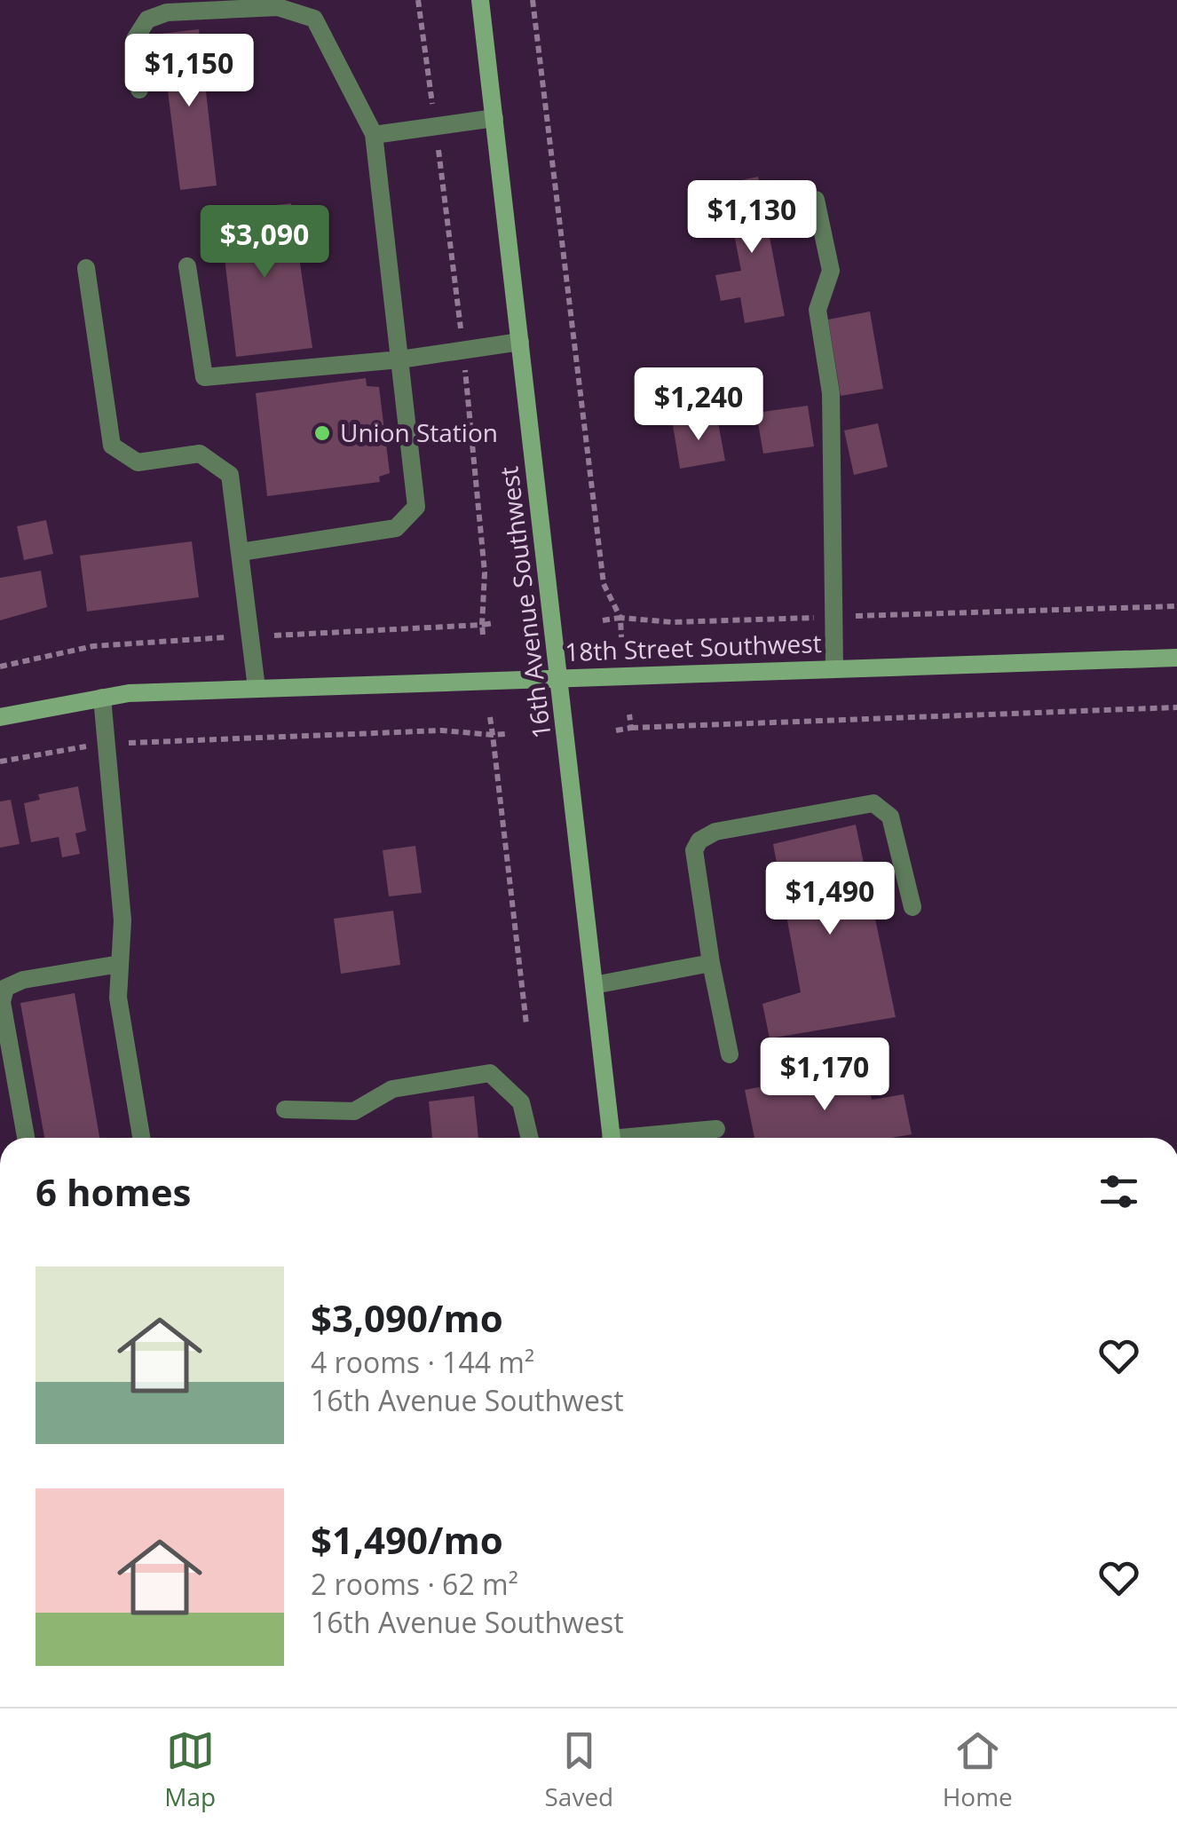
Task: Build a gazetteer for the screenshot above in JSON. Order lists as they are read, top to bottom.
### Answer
{
  "streets": {
    "street": ["16th Avenue Southwest", "18th Street Southwest"]
  },
  "crossings": [
    ["16th Avenue Southwest", "18th Street Southwest"]
  ],
  "places": ["Union Station"],
  "page": {
    "price": [
      "$1,150",
      "$1,130",
      "$3,090",
      "$1,240",
      "$1,490",
      "$1,170"
    ],
    "heading": "6 homes",
    "list": [
      {
        "name": "$3,090/mo",
        "note": "4 rooms · 144 m² · 16th Avenue Southwest"
      },
      {
        "name": "$1,490/mo",
        "note": "2 rooms · 62 m² · 16th Avenue Southwest"
      }
    ],
    "tabs": ["Map", "Saved", "Home"]
  }
}
